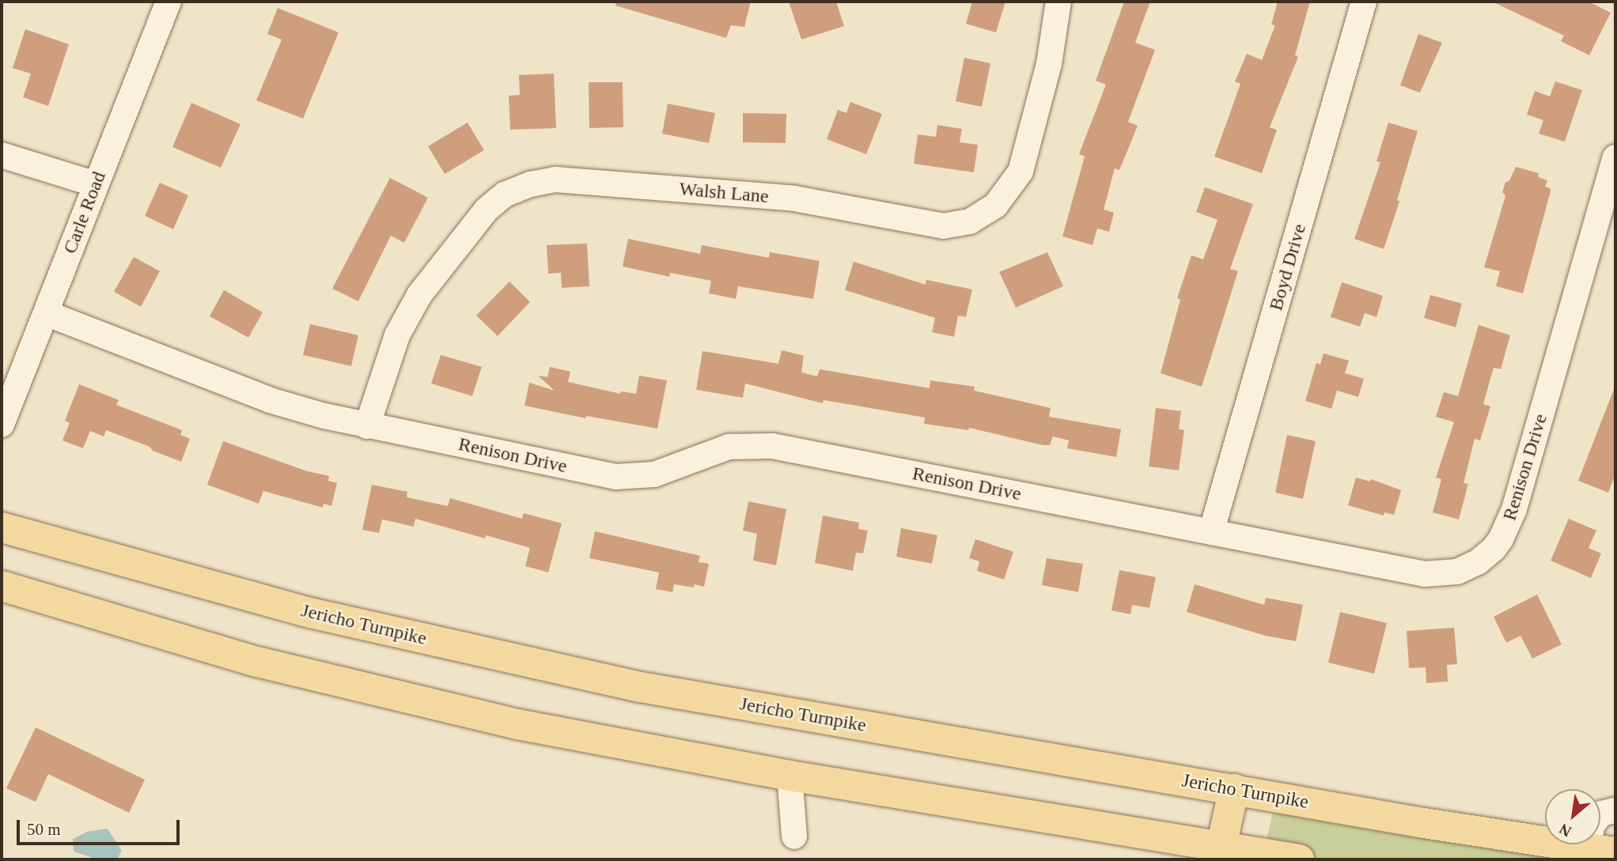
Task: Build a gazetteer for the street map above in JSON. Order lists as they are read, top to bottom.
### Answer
{
  "streets": {
    "main road": ["Jericho Turnpike"],
    "street": [
      "Walsh Lane",
      "Carle Road",
      "Boyd Drive",
      "Renison Drive"
    ]
  },
  "crossings": [
    ["Walsh Lane", "Renison Drive"],
    ["Carle Road", "Renison Drive"],
    ["Boyd Drive", "Renison Drive"]
  ],
  "scale_bar": "50 m",
  "north": "bottom left"
}
